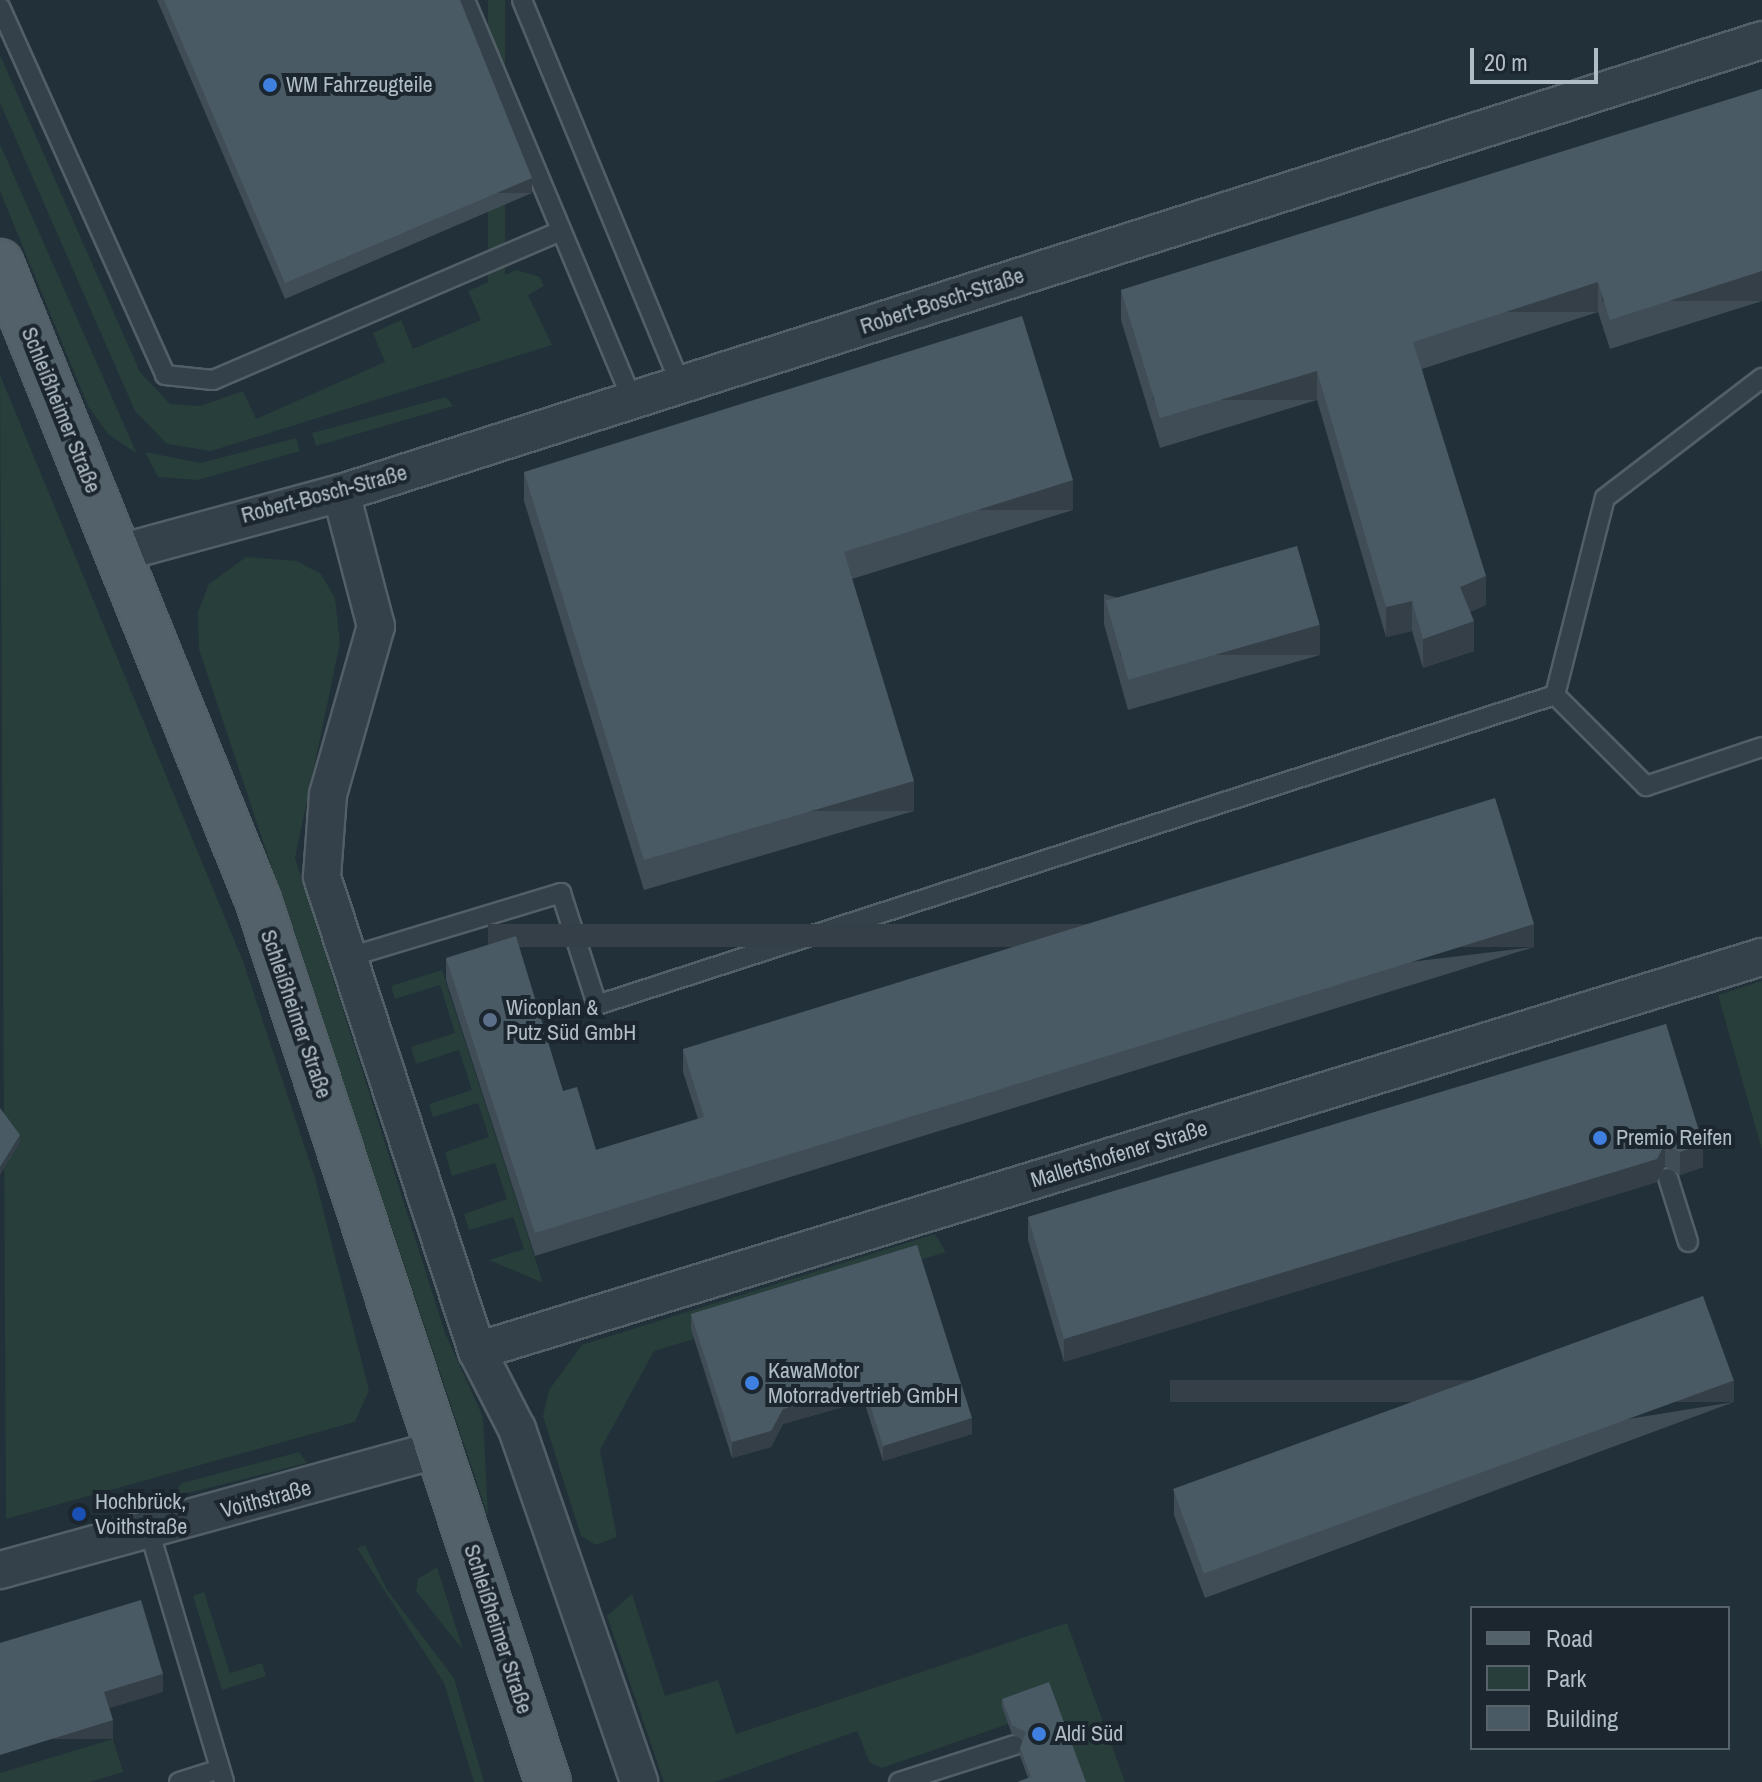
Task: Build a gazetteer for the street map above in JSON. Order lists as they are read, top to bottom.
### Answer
{
  "streets": {
    "main road": ["Schleißheimer Straße"],
    "street": ["Robert-Bosch-Straße", "Mallertshofener Straße", "Voithstraße"]
  },
  "crossings": [
    ["Robert-Bosch-Straße", "Schleißheimer Straße"],
    ["Schleißheimer Straße", "Voithstraße"]
  ],
  "places": [
    "WM Fahrzeugteile",
    "Wicoplan & Putz Süd GmbH",
    "Premio Reifen",
    "KawaMotor Motorradvertrieb GmbH",
    "Hochbrück, Voithstraße",
    "Aldi Süd"
  ],
  "legend": ["Road", "Park", "Building"],
  "scale_bar": "20 m"
}
